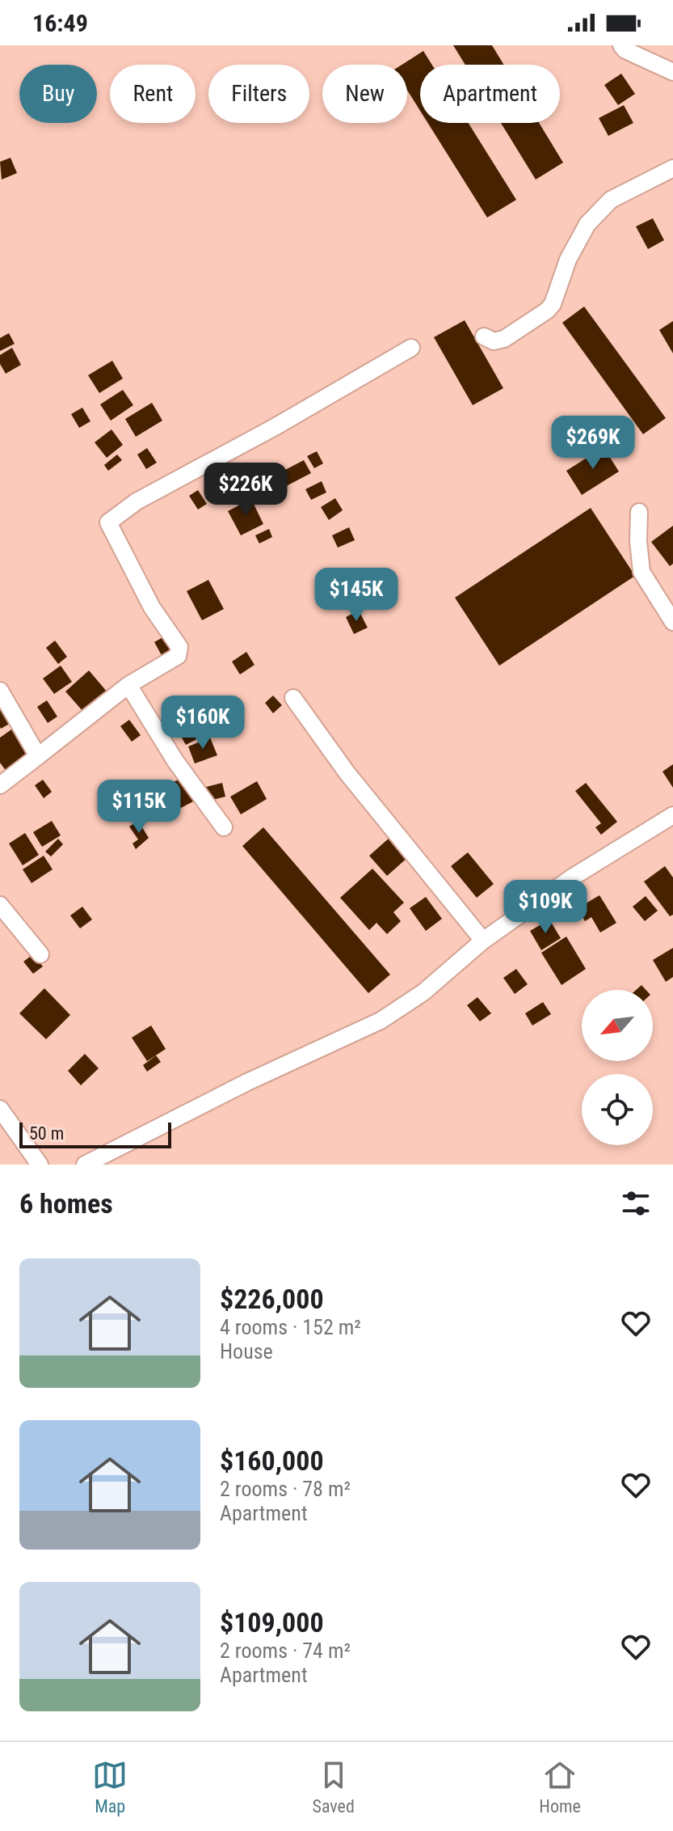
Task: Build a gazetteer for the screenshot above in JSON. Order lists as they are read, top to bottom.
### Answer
{
  "scale_bar": "50 m",
  "north": "bottom left",
  "page": {
    "status": "16:49",
    "chip": [
      "Buy",
      "Rent",
      "Filters",
      "New",
      "Apartment"
    ],
    "price": [
      "$269K",
      "$226K",
      "$145K",
      "$160K",
      "$115K",
      "$109K"
    ],
    "scale": "50 m",
    "heading": "6 homes",
    "list": [
      {
        "name": "$226,000",
        "note": "4 rooms · 152 m² · House"
      },
      {
        "name": "$160,000",
        "note": "2 rooms · 78 m² · Apartment"
      },
      {
        "name": "$109,000",
        "note": "2 rooms · 74 m² · Apartment"
      }
    ],
    "tabs": ["Map", "Saved", "Home"]
  }
}
